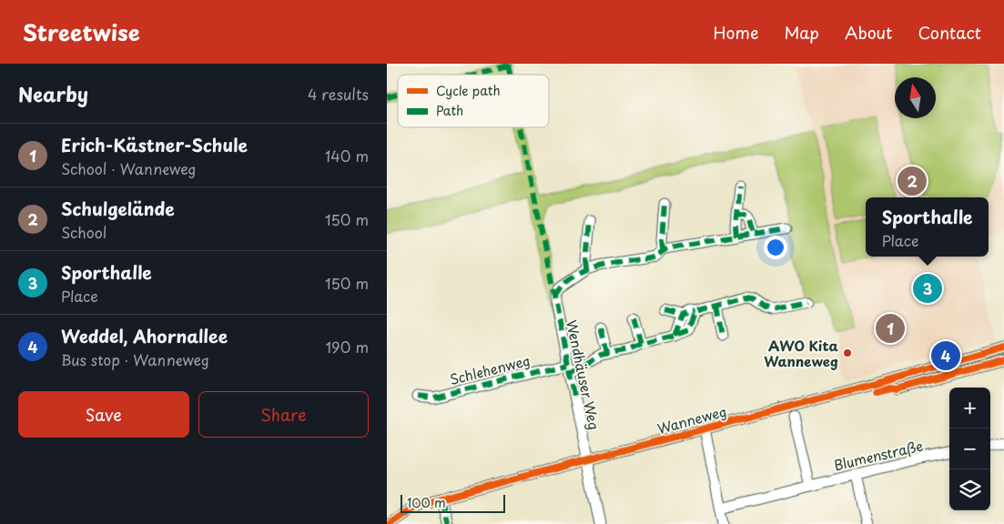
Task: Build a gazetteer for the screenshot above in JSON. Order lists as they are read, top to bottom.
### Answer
{
  "streets": {
    "street": [
      "Schlehenweg",
      "Wendhäuser Weg",
      "Wanneweg",
      "Blumenstraße"
    ]
  },
  "crossings": [
    ["Schlehenweg", "Wendhäuser Weg"],
    ["Wendhäuser Weg", "Wanneweg"]
  ],
  "places": ["AWO Kita Wanneweg"],
  "legend": ["Cycle path", "Path"],
  "scale_bar": "100 m",
  "north": "top",
  "page": {
    "header": "Streetwise",
    "nav": [
      "Home",
      "Map",
      "About",
      "Contact"
    ],
    "heading": ["Nearby", "4 results"],
    "list": [
      {
        "mark": "1",
        "name": "Erich-Kästner-Schule",
        "note": "School · Wanneweg",
        "value": "140 m"
      },
      {
        "mark": "2",
        "name": "Schulgelände",
        "note": "School",
        "value": "150 m"
      },
      {
        "mark": "3",
        "name": "Sporthalle",
        "note": "Place",
        "value": "150 m"
      },
      {
        "mark": "4",
        "name": "Weddel, Ahornallee",
        "note": "Bus stop · Wanneweg",
        "value": "190 m"
      }
    ],
    "pins": [
      "2",
      "3",
      "1",
      "4"
    ],
    "popup": ["Sporthalle", "Place"],
    "buttons": ["Save", "Share"],
    "map_buttons": ["+", "−"],
    "scale": "100 m"
  }
}
